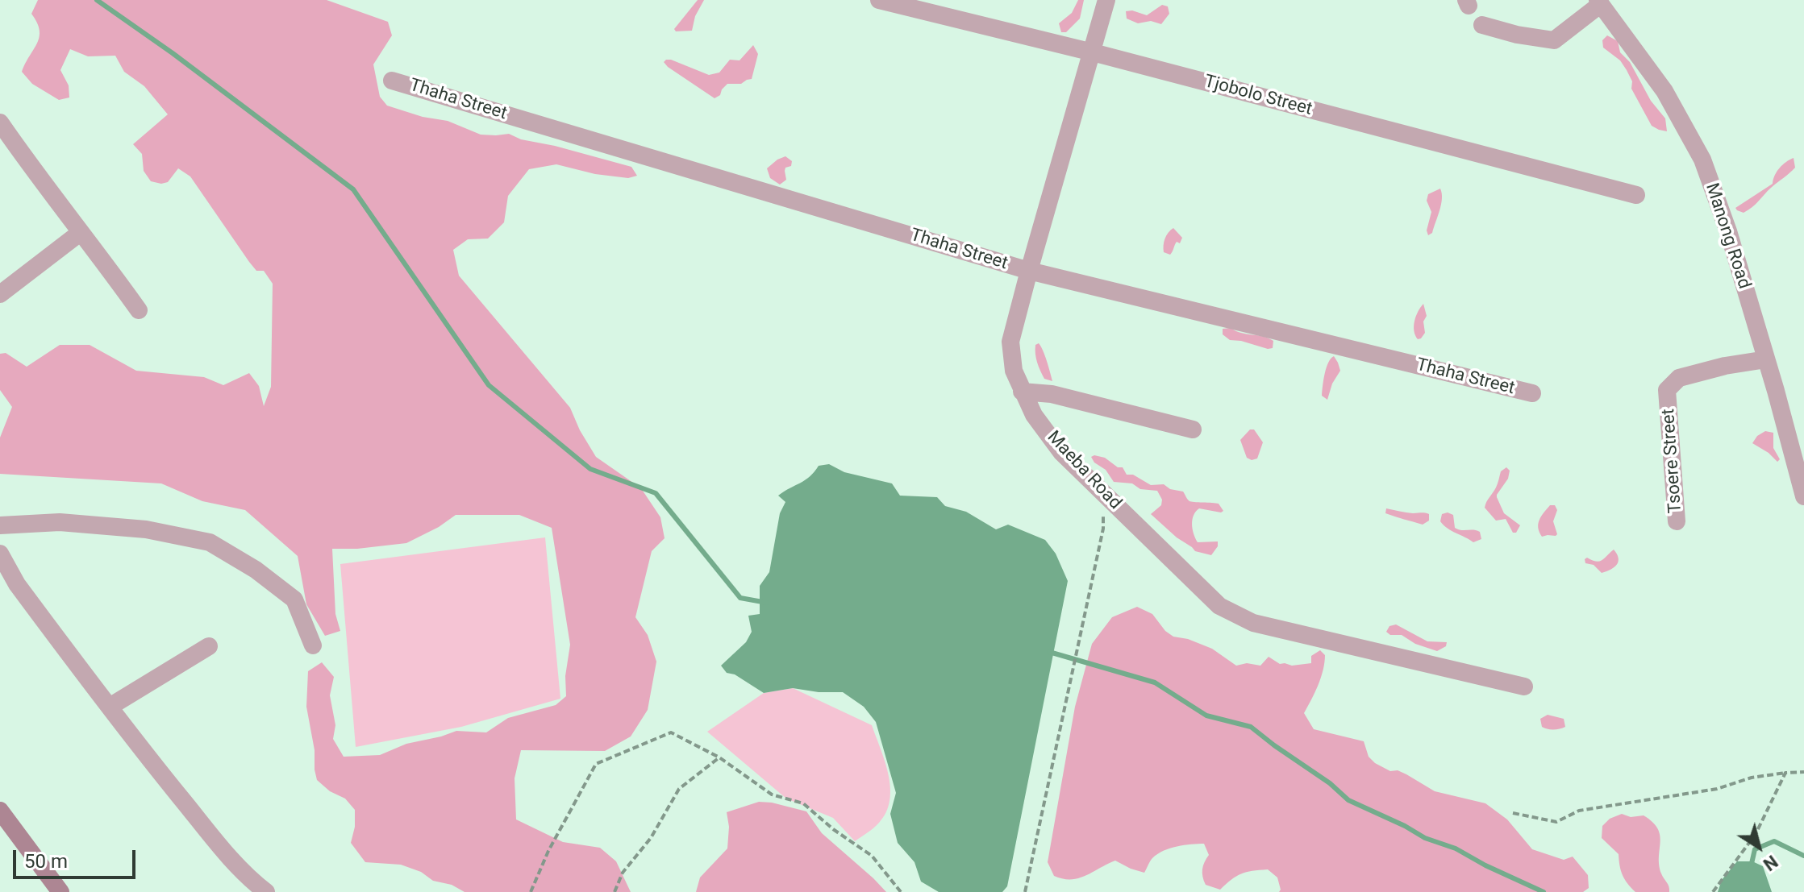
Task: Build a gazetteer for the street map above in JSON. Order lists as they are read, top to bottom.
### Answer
{
  "streets": {
    "street": [
      "Tjobolo Street",
      "Thaha Street",
      "Manong Road",
      "Tsoere Street",
      "Maeba Road"
    ]
  },
  "crossings": [
    ["Tjobolo Street", "Maeba Road"],
    ["Thaha Street", "Maeba Road"],
    ["Manong Road", "Tsoere Street"]
  ],
  "scale_bar": "50 m",
  "north": "bottom right"
}
